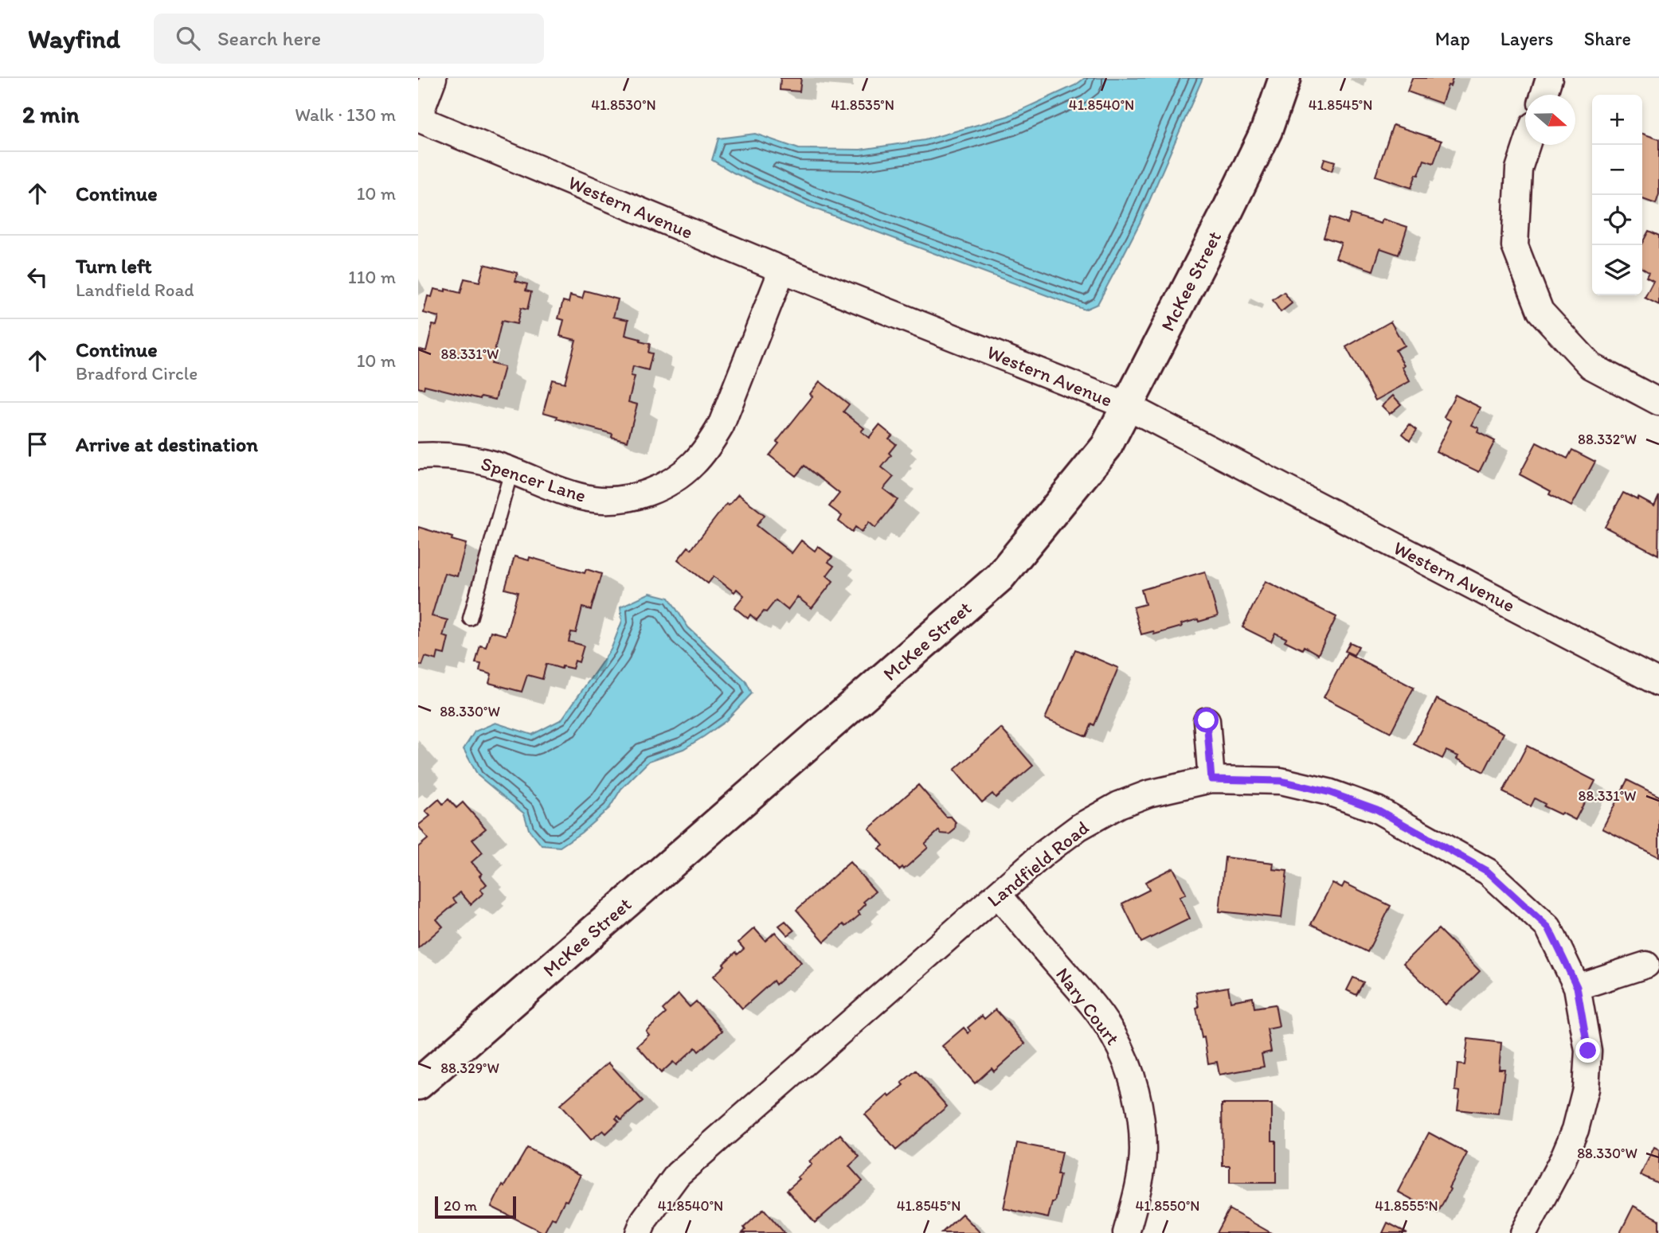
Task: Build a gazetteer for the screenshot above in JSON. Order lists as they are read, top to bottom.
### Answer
{
  "streets": {
    "street": [
      "Western Avenue",
      "McKee Street",
      "Spencer Lane",
      "Landfield Road",
      "Nary Court"
    ]
  },
  "crossings": [
    ["Western Avenue", "McKee Street"],
    ["Western Avenue", "Spencer Lane"],
    ["Landfield Road", "Nary Court"]
  ],
  "scale_bar": "20 m",
  "north": "right",
  "page": {
    "header": "Wayfind",
    "search": "Search here",
    "nav": ["Map", "Layers", "Share"],
    "heading": ["2 min", "Walk · 130 m"],
    "map_buttons": ["+", "−"],
    "list": [
      ["Continue", "10 m"],
      ["Turn left", "Landfield Road", "110 m"],
      ["Continue", "Bradford Circle", "10 m"],
      "Arrive at destination"
    ],
    "scale": "20 m"
  },
  "coordinates": [
    "41.8530°N",
    "41.8535°N",
    "41.8540°N",
    "41.8545°N",
    "88.331°W",
    "88.332°W",
    "88.330°W",
    "88.329°W",
    "41.8550°N",
    "41.8555°N"
  ]
}
